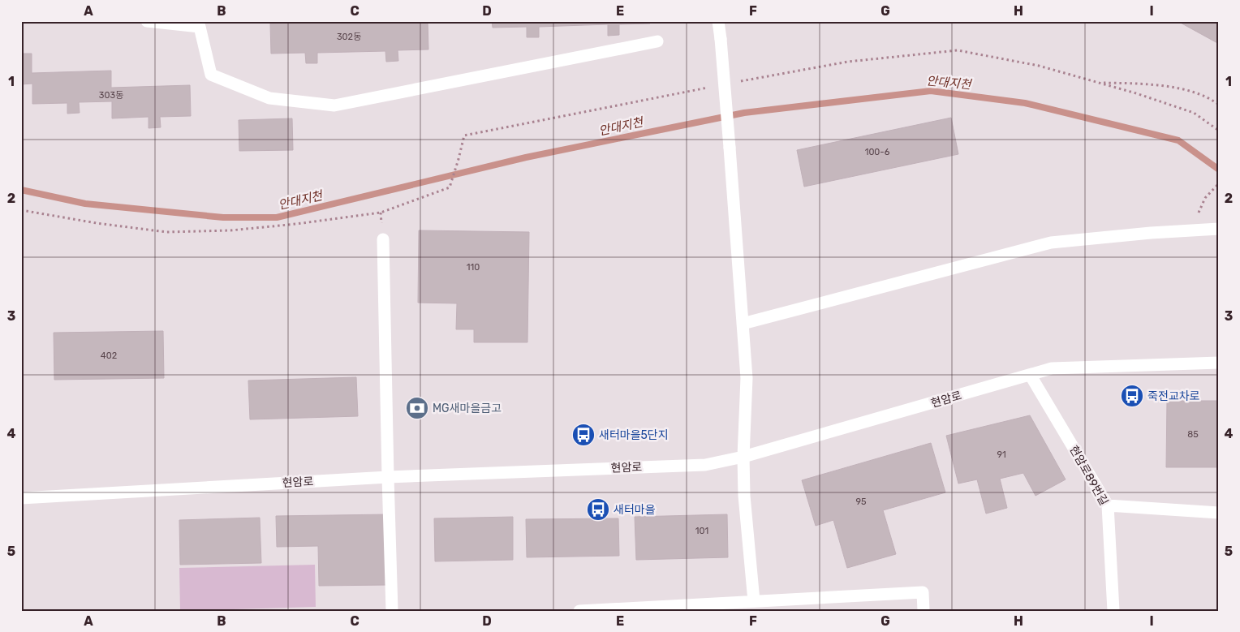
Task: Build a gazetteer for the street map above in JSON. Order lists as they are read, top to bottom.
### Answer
{
  "streets": {
    "street": ["현암로", "현암로89번길"]
  },
  "crossings": [
    ["현암로", "현암로89번길"]
  ],
  "water": ["안대지천"],
  "places": {
    "bus stop": ["죽전교차로", "새터마을5단지", "새터마을"],
    "bank": ["MG새마을금고"]
  },
  "house_numbers": [
    "302동",
    "303동",
    "100-6",
    "110",
    "402",
    "85",
    "91",
    "95",
    "101"
  ],
  "grid": {
    "columns": [
      "A",
      "B",
      "C",
      "D",
      "E",
      "F",
      "G",
      "H",
      "I"
    ],
    "rows": [
      "1",
      "2",
      "3",
      "4",
      "5"
    ]
  }
}
